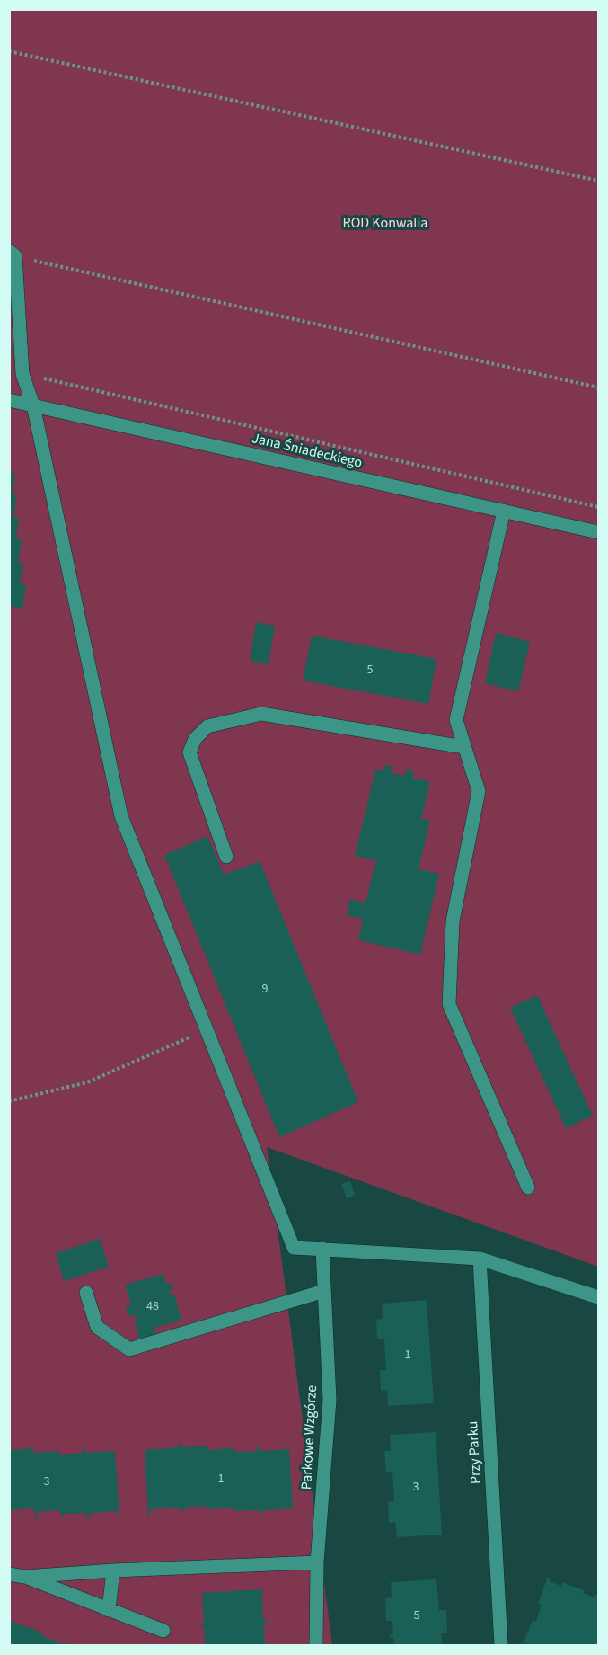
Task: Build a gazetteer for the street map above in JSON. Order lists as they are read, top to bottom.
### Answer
{
  "streets": {
    "street": ["Jana Śniadeckiego", "Parkowe Wzgórze", "Przy Parku"]
  },
  "parks": ["ROD Konwalia"],
  "house_numbers": [
    "5",
    "9",
    "48",
    "1",
    "1",
    "3",
    "3",
    "5"
  ]
}
